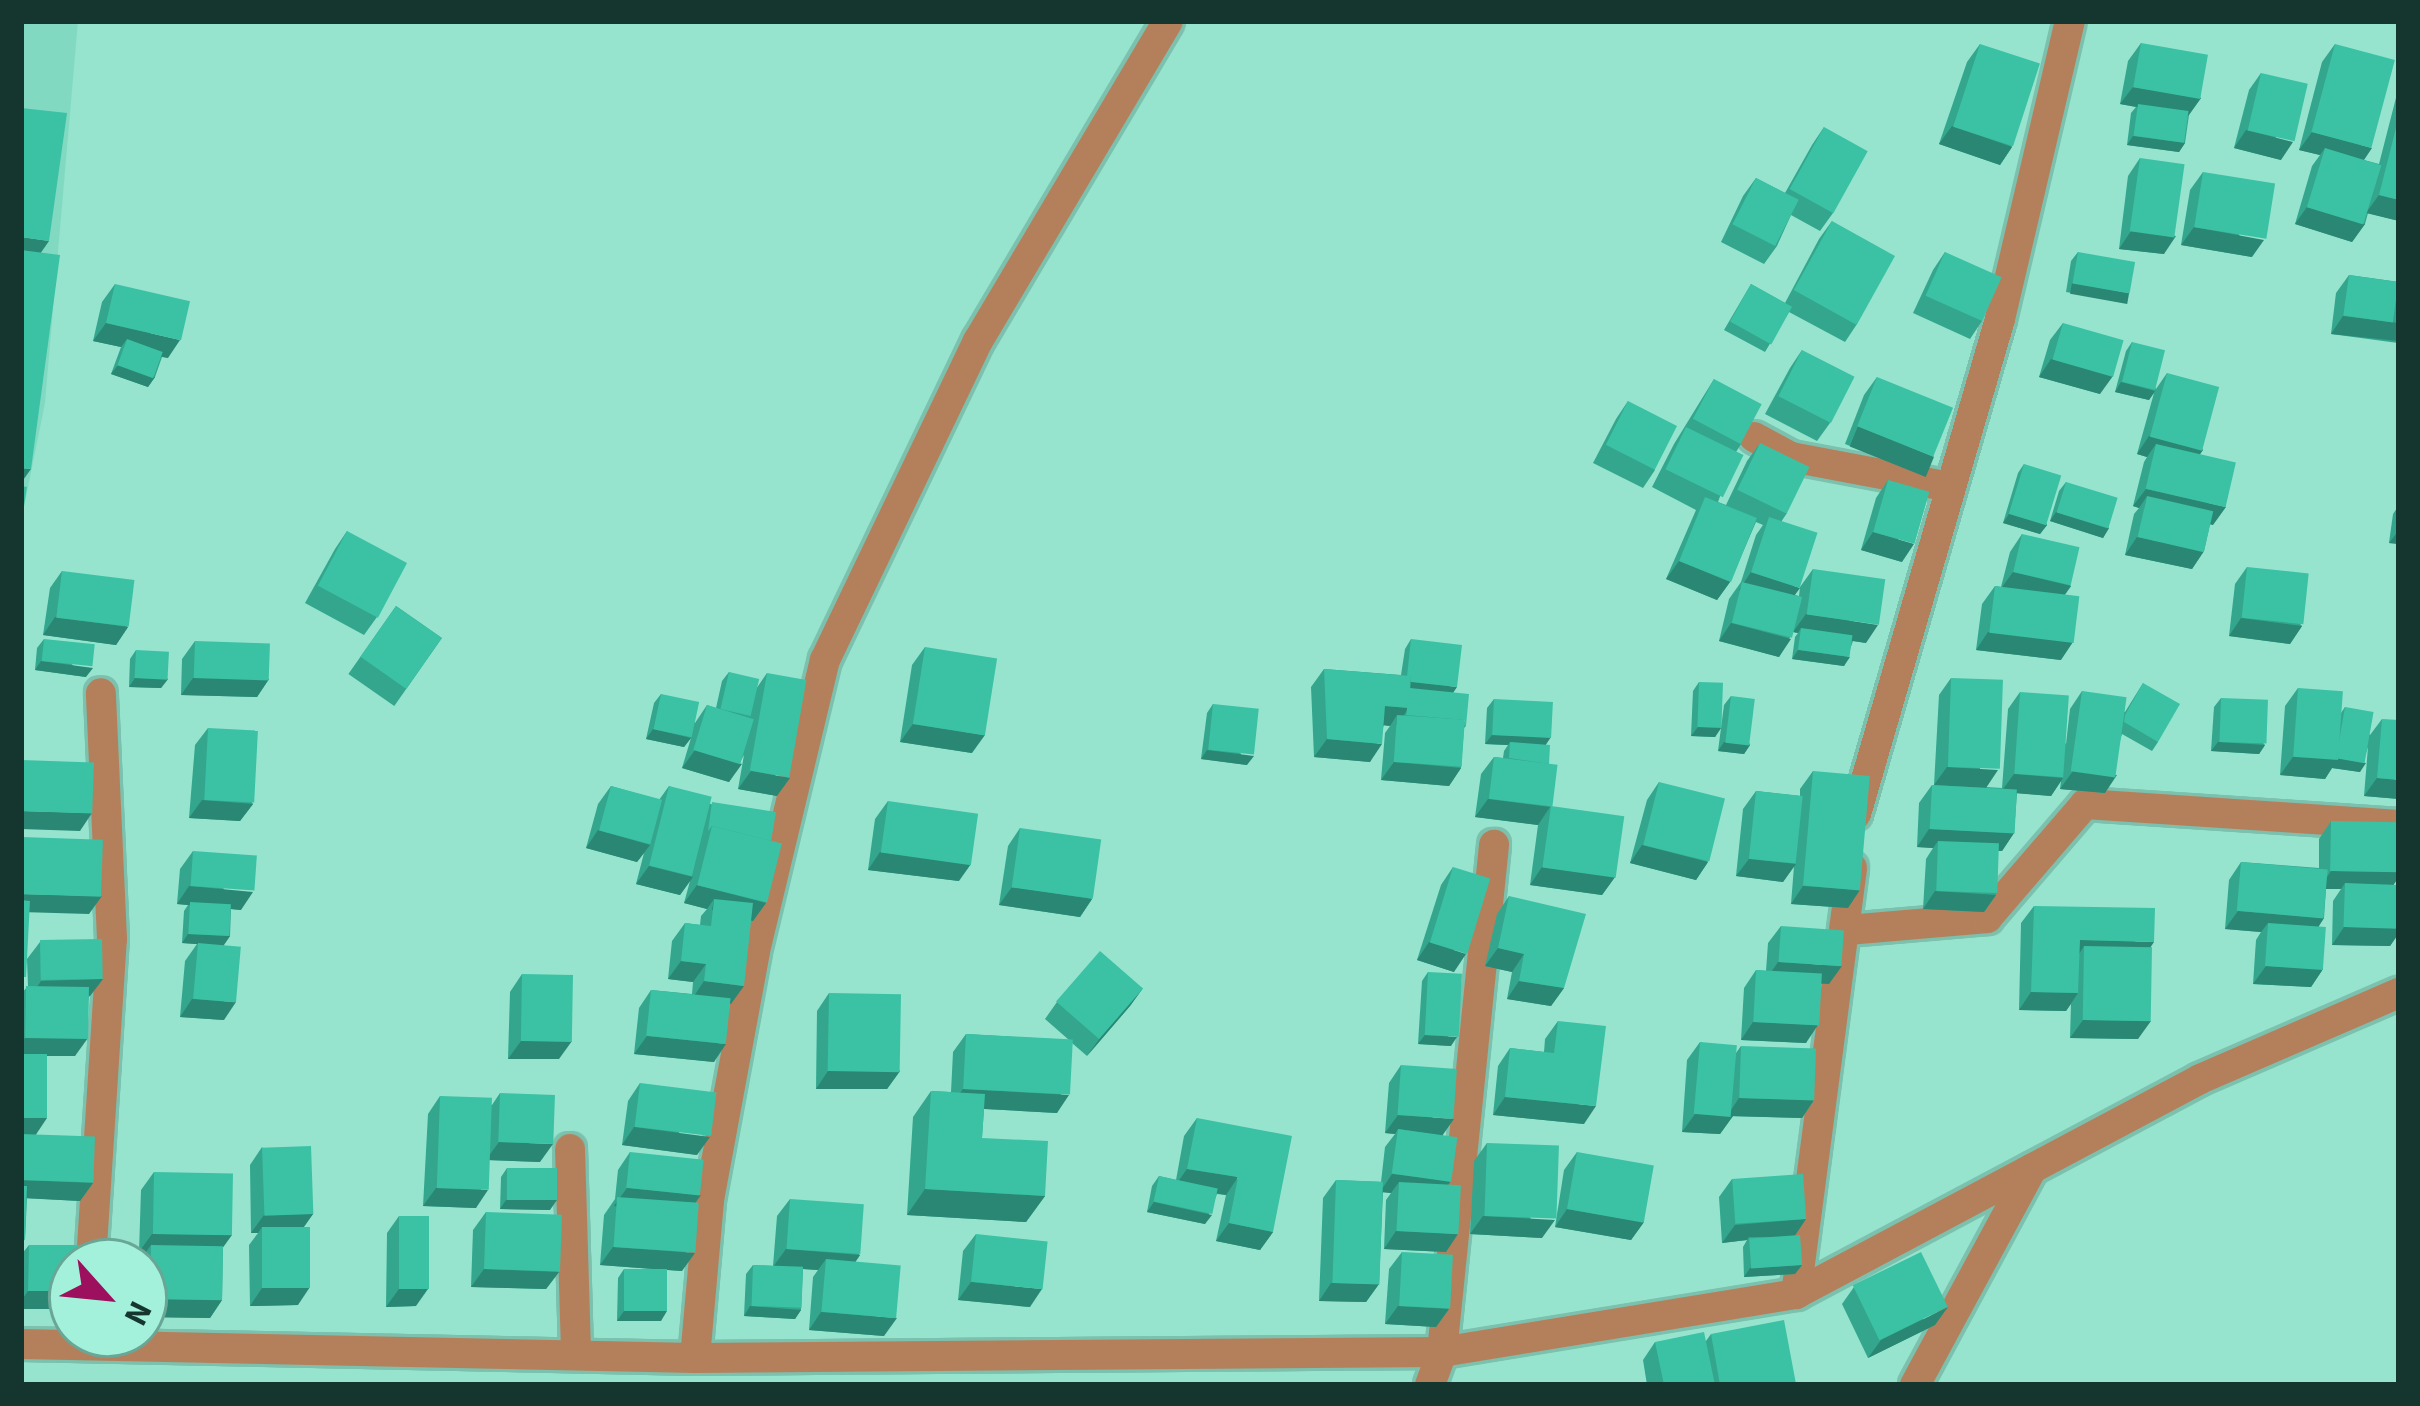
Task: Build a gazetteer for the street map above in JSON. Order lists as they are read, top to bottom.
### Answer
{
  "north": "bottom right"
}
